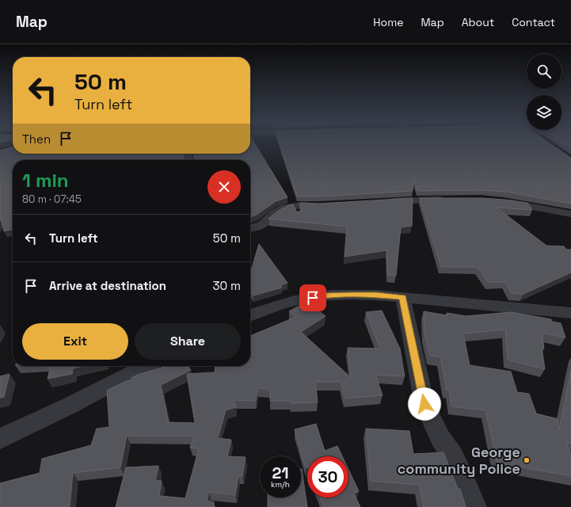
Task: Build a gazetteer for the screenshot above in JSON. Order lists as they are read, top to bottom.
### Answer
{
  "places": ["George community Police"],
  "page": {
    "header": "Map",
    "nav": [
      "Home",
      "Map",
      "About",
      "Contact"
    ],
    "turn": ["50 m", "Turn left"],
    "then": "Then",
    "heading": ["1 min", "80 m · 07:45"],
    "list": [
      {
        "name": "Turn left",
        "value": "50 m"
      },
      {
        "name": "Arrive at destination",
        "value": "30 m"
      }
    ],
    "buttons": ["Exit", "Share"],
    "speed": "21 km/h",
    "limit": "30"
  }
}
